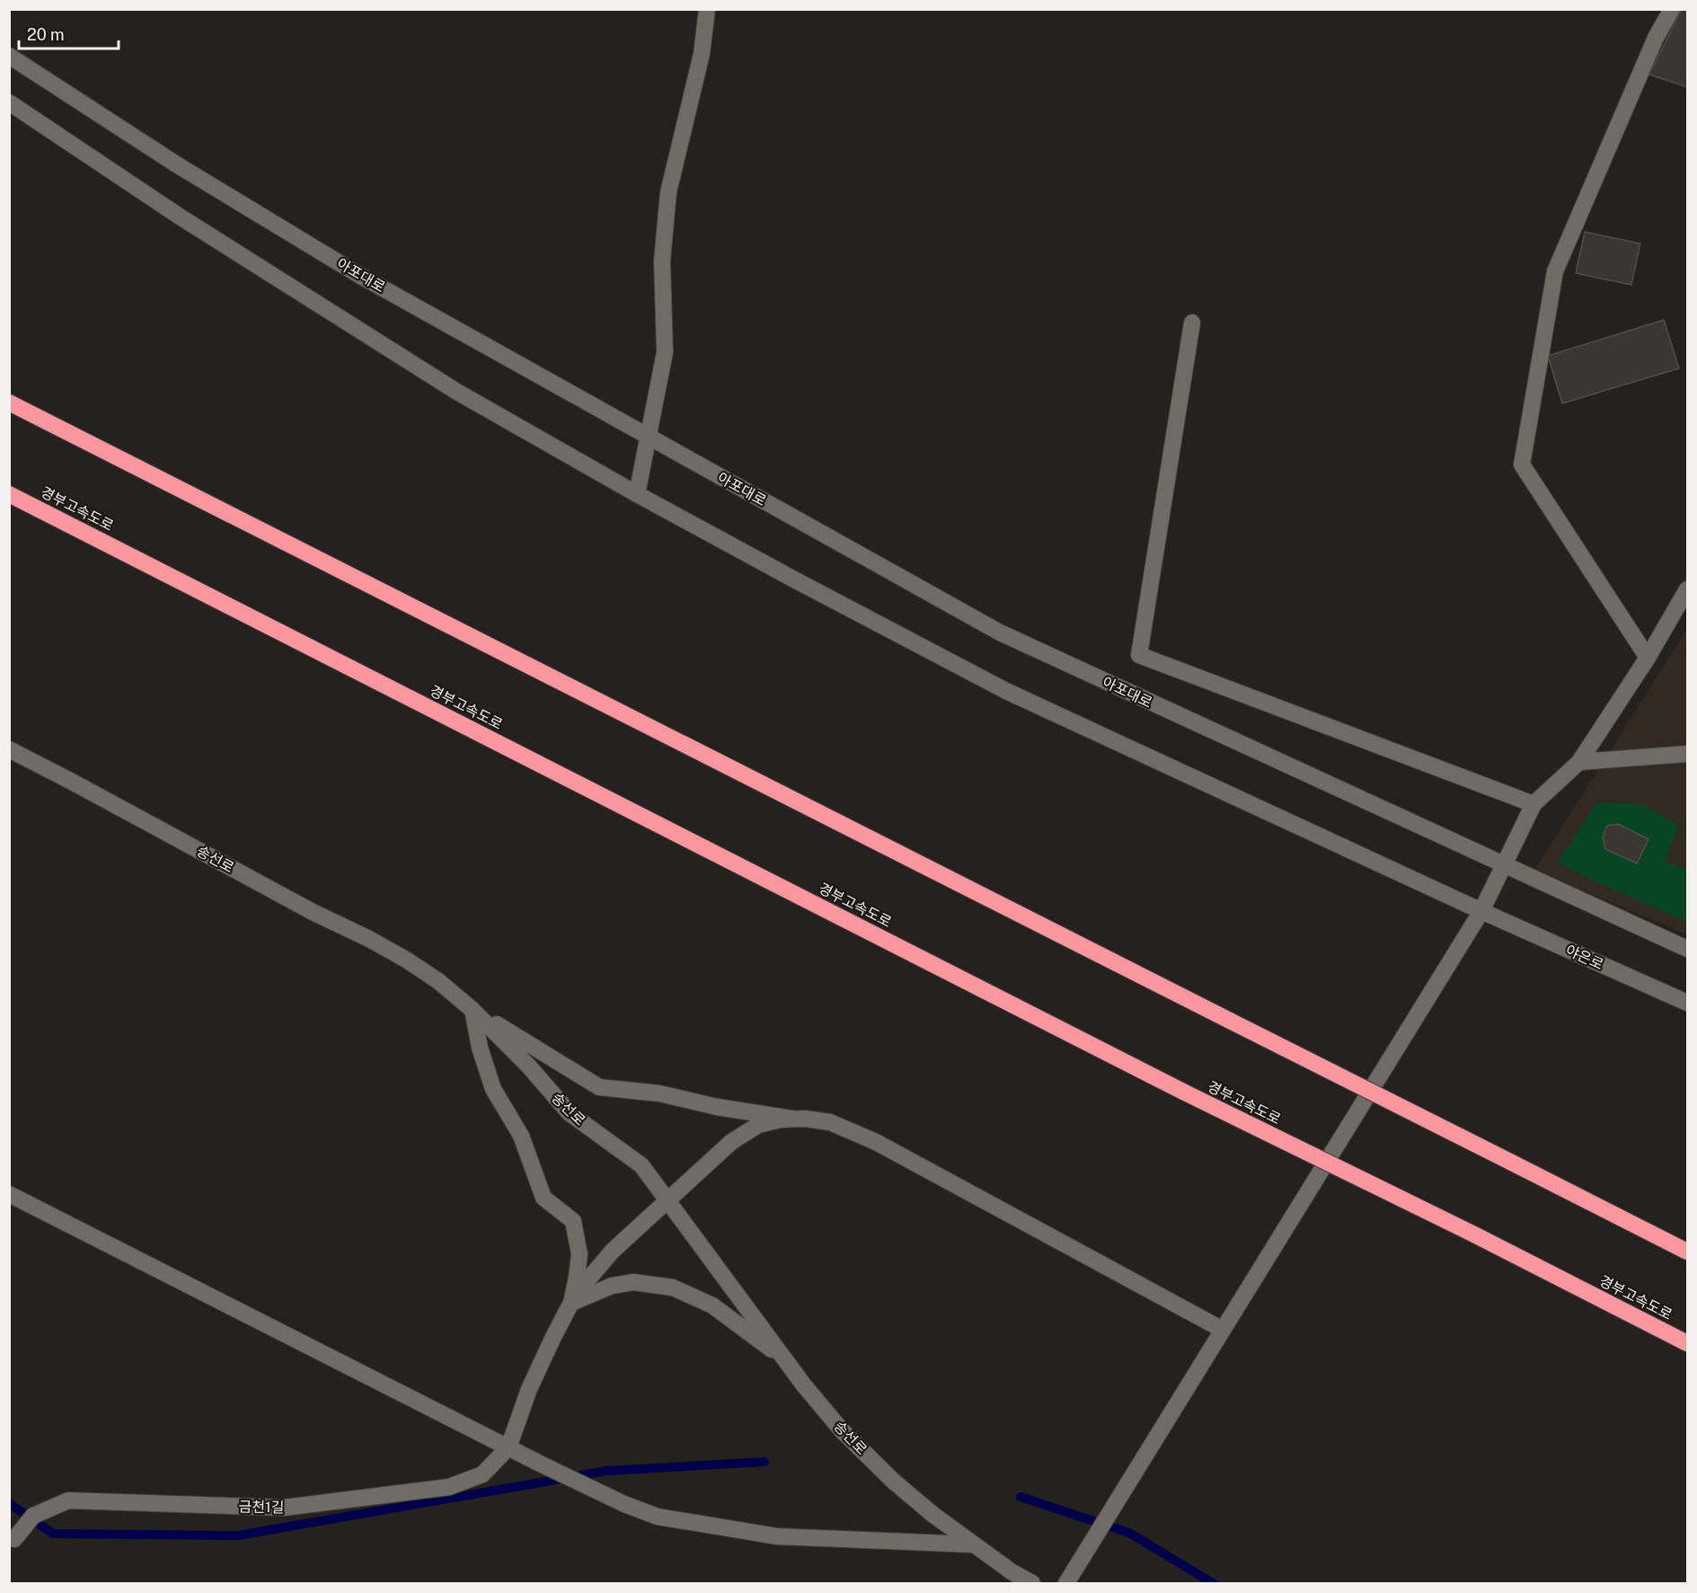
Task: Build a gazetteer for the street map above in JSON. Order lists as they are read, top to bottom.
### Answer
{
  "streets": {
    "highway": ["경부고속도로"],
    "street": [
      "아포대로",
      "송선로",
      "야은로",
      "금천1길"
    ]
  },
  "scale_bar": "20 m"
}
